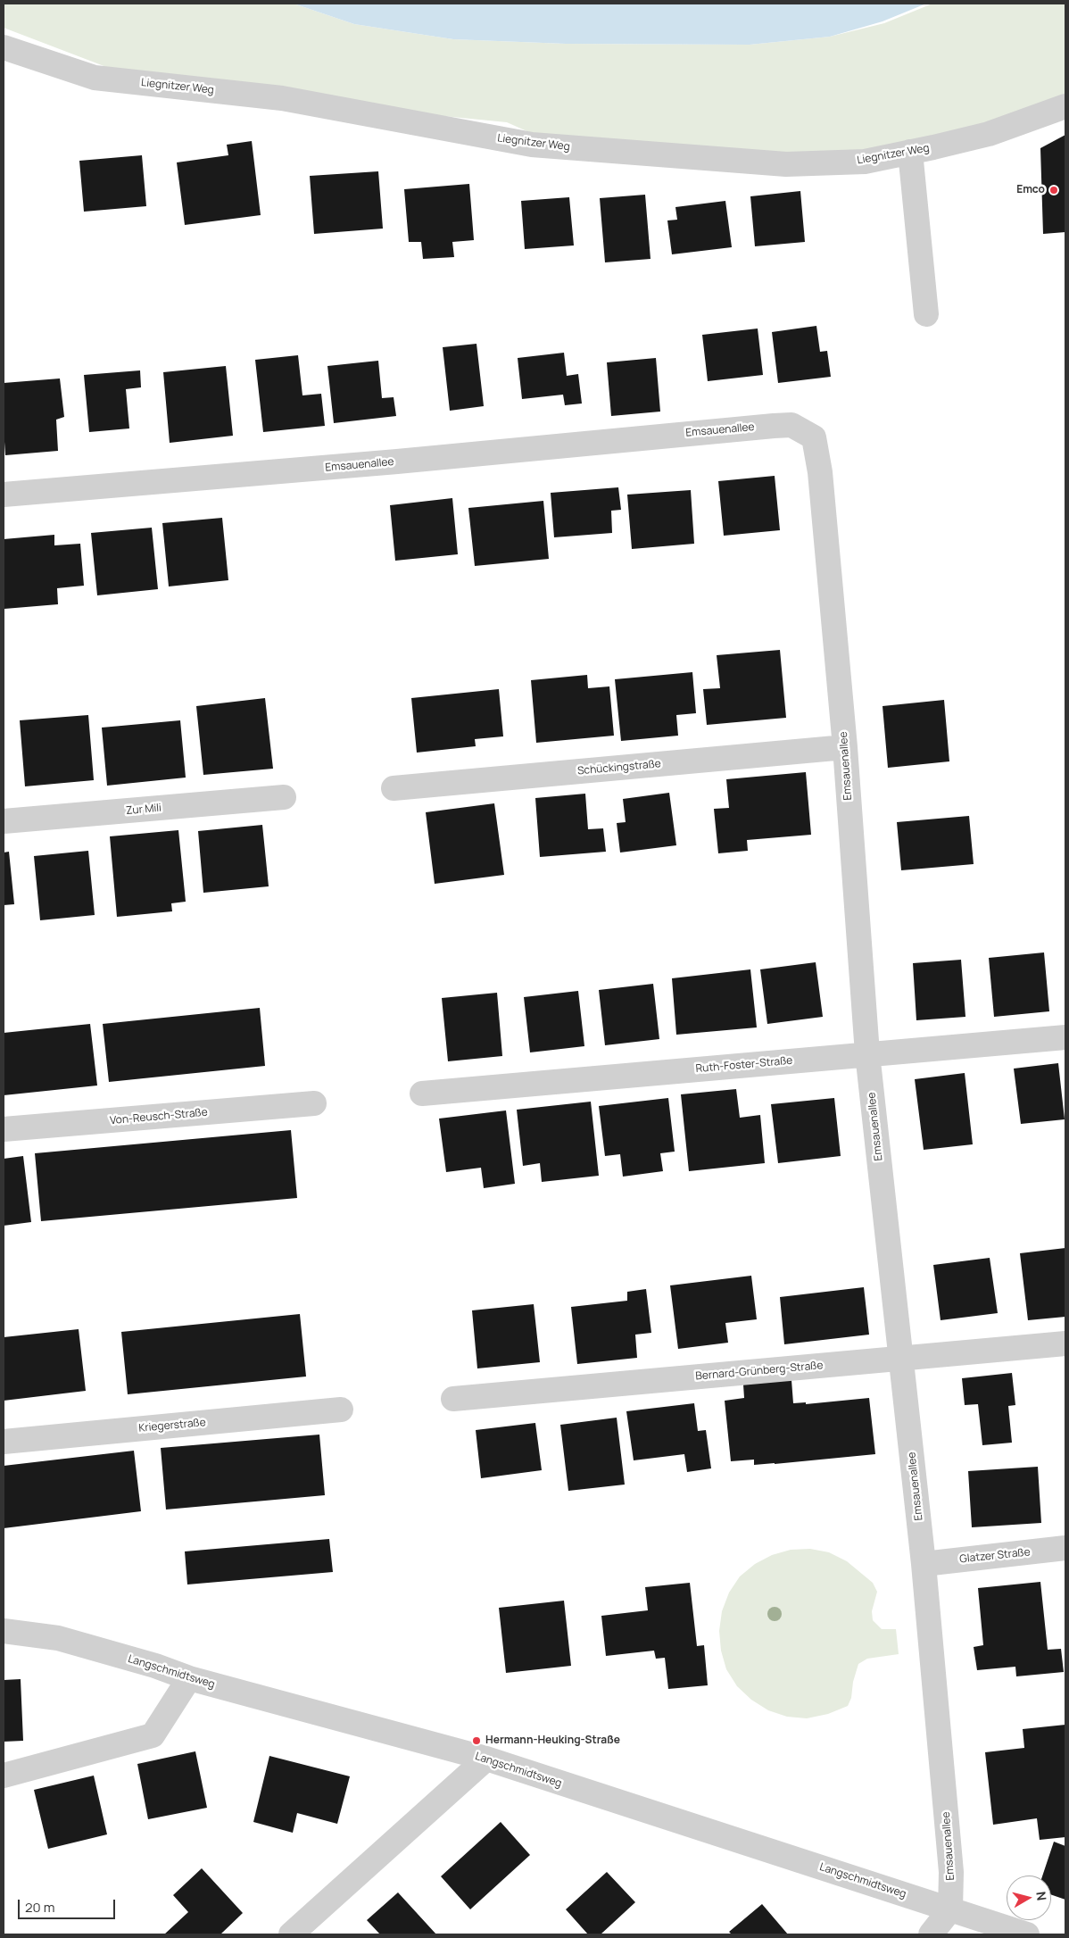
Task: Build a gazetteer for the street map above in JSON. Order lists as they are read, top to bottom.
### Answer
{
  "streets": {
    "street": [
      "Liegnitzer Weg",
      "Emsauenallee",
      "Schückingstraße",
      "Zur Mili",
      "Ruth-Foster-Straße",
      "Von-Reusch-Straße",
      "Bernard-Grünberg-Straße",
      "Kriegerstraße",
      "Glatzer Straße",
      "Langschmidtsweg"
    ]
  },
  "crossings": [
    ["Emsauenallee", "Schückingstraße"],
    ["Emsauenallee", "Ruth-Foster-Straße"],
    ["Emsauenallee", "Bernard-Grünberg-Straße"],
    ["Emsauenallee", "Glatzer Straße"],
    ["Emsauenallee", "Langschmidtsweg"]
  ],
  "places": ["Emco", "Hermann-Heuking-Straße"],
  "scale_bar": "20 m",
  "north": "right"
}
